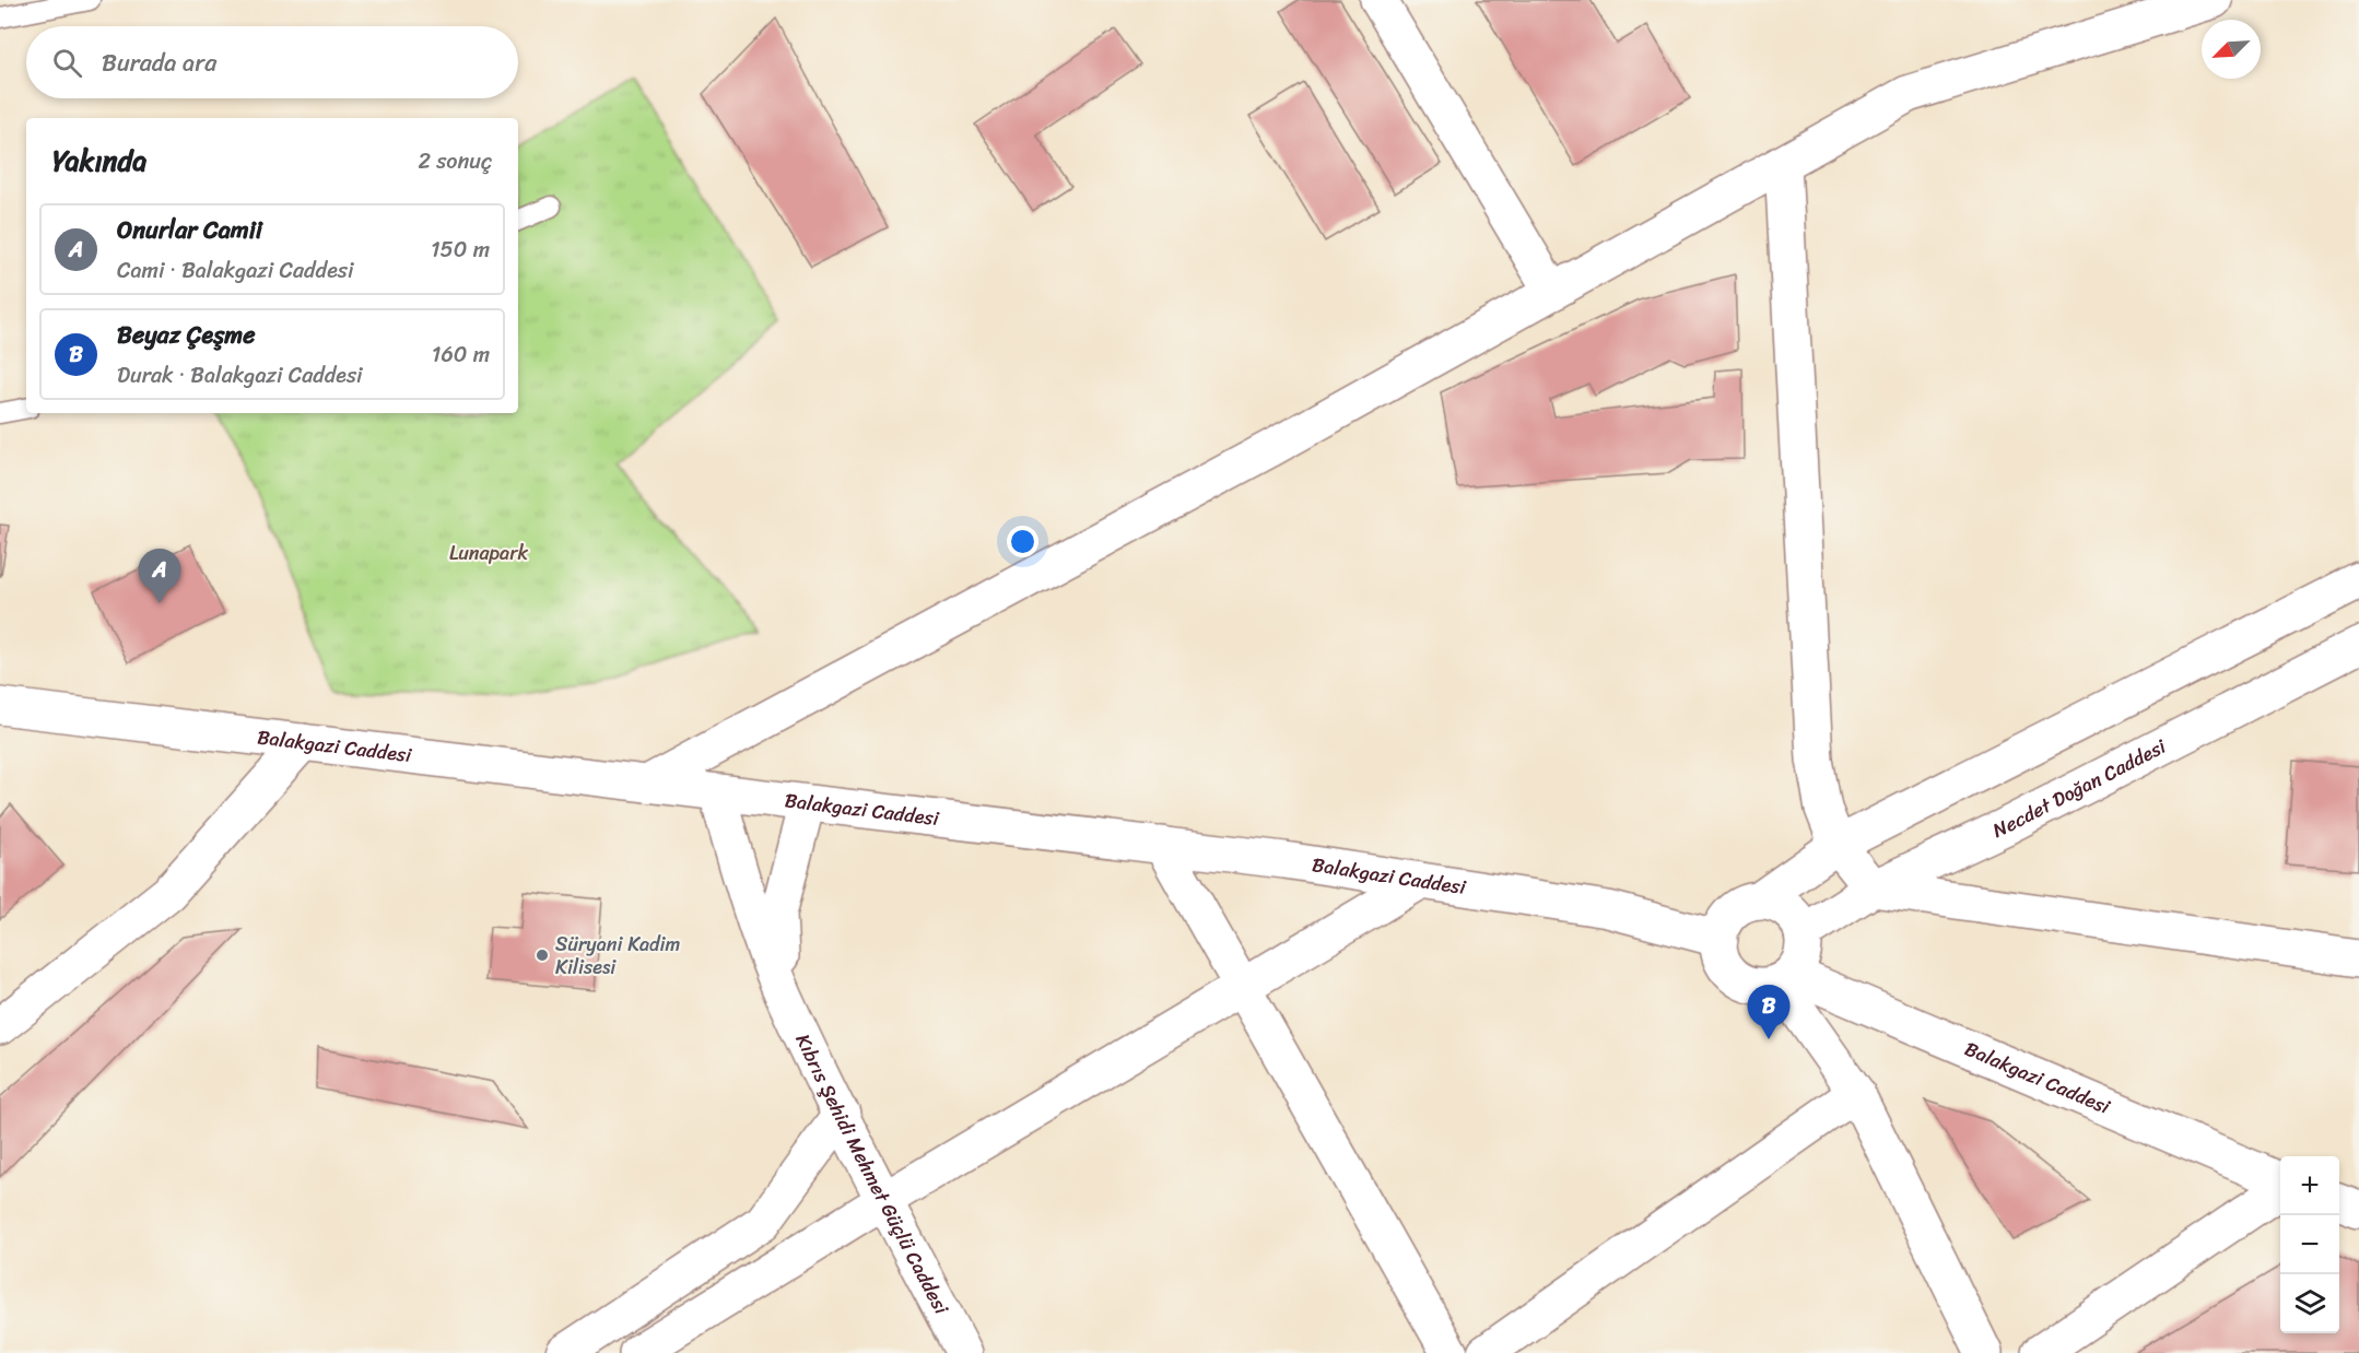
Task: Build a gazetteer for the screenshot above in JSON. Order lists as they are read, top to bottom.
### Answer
{
  "streets": {
    "street": ["Balakgazi Caddesi", "Necdet Doğan Caddesi", "Kıbrıs Şehidi Mehmet Güçlü Caddesi"]
  },
  "crossings": [
    ["Balakgazi Caddesi", "Necdet Doğan Caddesi"],
    ["Balakgazi Caddesi", "Kıbrıs Şehidi Mehmet Güçlü Caddesi"]
  ],
  "parks": ["Lunapark"],
  "places": ["Süryani Kadim Kilisesi"],
  "north": "bottom left",
  "page": {
    "search": "Burada ara",
    "heading": ["Yakında", "2 sonuç"],
    "list": [
      {
        "mark": "A",
        "name": "Onurlar Camii",
        "note": "Cami · Balakgazi Caddesi",
        "value": "150 m"
      },
      {
        "mark": "B",
        "name": "Beyaz Çeşme",
        "note": "Durak · Balakgazi Caddesi",
        "value": "160 m"
      }
    ],
    "pins": ["A", "B"],
    "map_buttons": ["+", "−"]
  }
}
